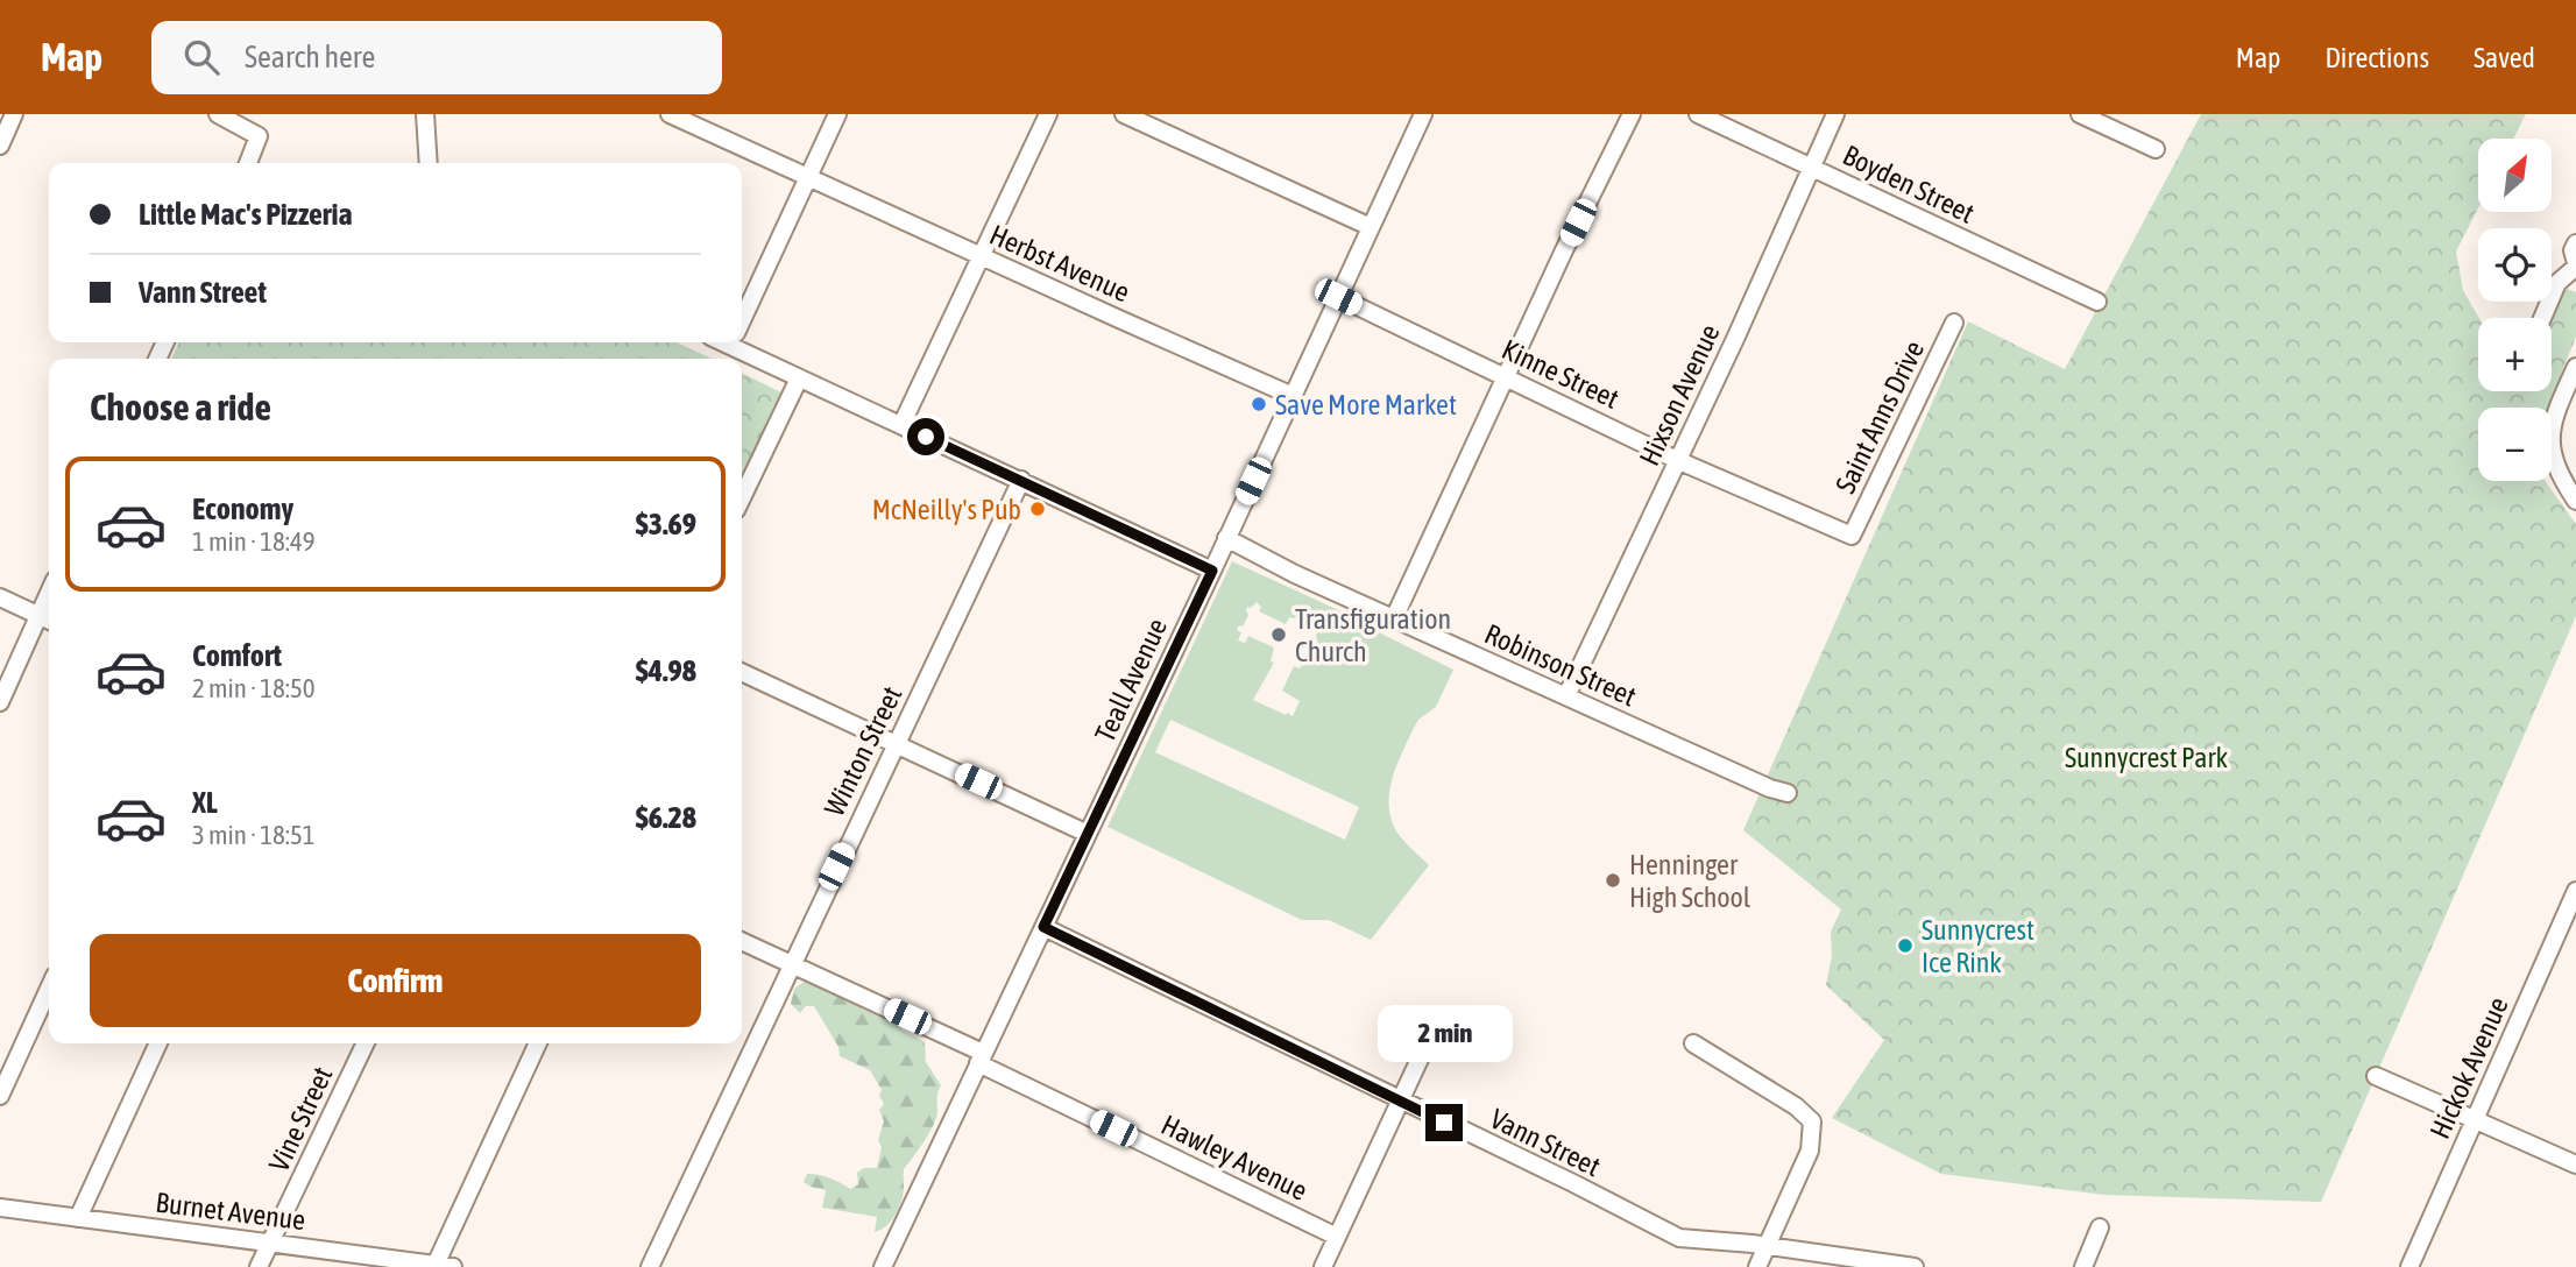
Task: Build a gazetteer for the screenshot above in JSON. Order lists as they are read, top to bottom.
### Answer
{
  "streets": {
    "street": [
      "Boyden Street",
      "Herbst Avenue",
      "Kinne Street",
      "Hixson Avenue",
      "Saint Anns Drive",
      "Robinson Street",
      "Teall Avenue",
      "Winton Street",
      "Hickok Avenue",
      "Vine Street",
      "Vann Street",
      "Hawley Avenue",
      "Burnet Avenue"
    ]
  },
  "crossings": [
    ["Boyden Street", "Hixson Avenue"],
    ["Herbst Avenue", "Teall Avenue"],
    ["Kinne Street", "Hixson Avenue"],
    ["Kinne Street", "Saint Anns Drive"],
    ["Kinne Street", "Teall Avenue"],
    ["Hixson Avenue", "Robinson Street"],
    ["Robinson Street", "Teall Avenue"],
    ["Teall Avenue", "Vann Street"],
    ["Teall Avenue", "Hawley Avenue"],
    ["Winton Street", "Hawley Avenue"],
    ["Vine Street", "Burnet Avenue"]
  ],
  "parks": ["Sunnycrest Park"],
  "places": [
    "Save More Market",
    "McNeilly's Pub",
    "Transfiguration Church",
    "Henninger High School",
    "Sunnycrest Ice Rink"
  ],
  "north": "top right",
  "page": {
    "header": "Map",
    "search": "Search here",
    "nav": ["Map", "Directions", "Saved"],
    "map_buttons": ["+", "−"],
    "banner": ["Little Mac's Pizzeria", "Vann Street"],
    "heading": "Choose a ride",
    "list": [
      {
        "name": "Economy",
        "note": "1 min · 18:49",
        "value": "$3.69"
      },
      {
        "name": "Comfort",
        "note": "2 min · 18:50",
        "value": "$4.98"
      },
      {
        "name": "XL",
        "note": "3 min · 18:51",
        "value": "$6.28"
      }
    ],
    "buttons": "Confirm",
    "bubble": "2 min"
  }
}
